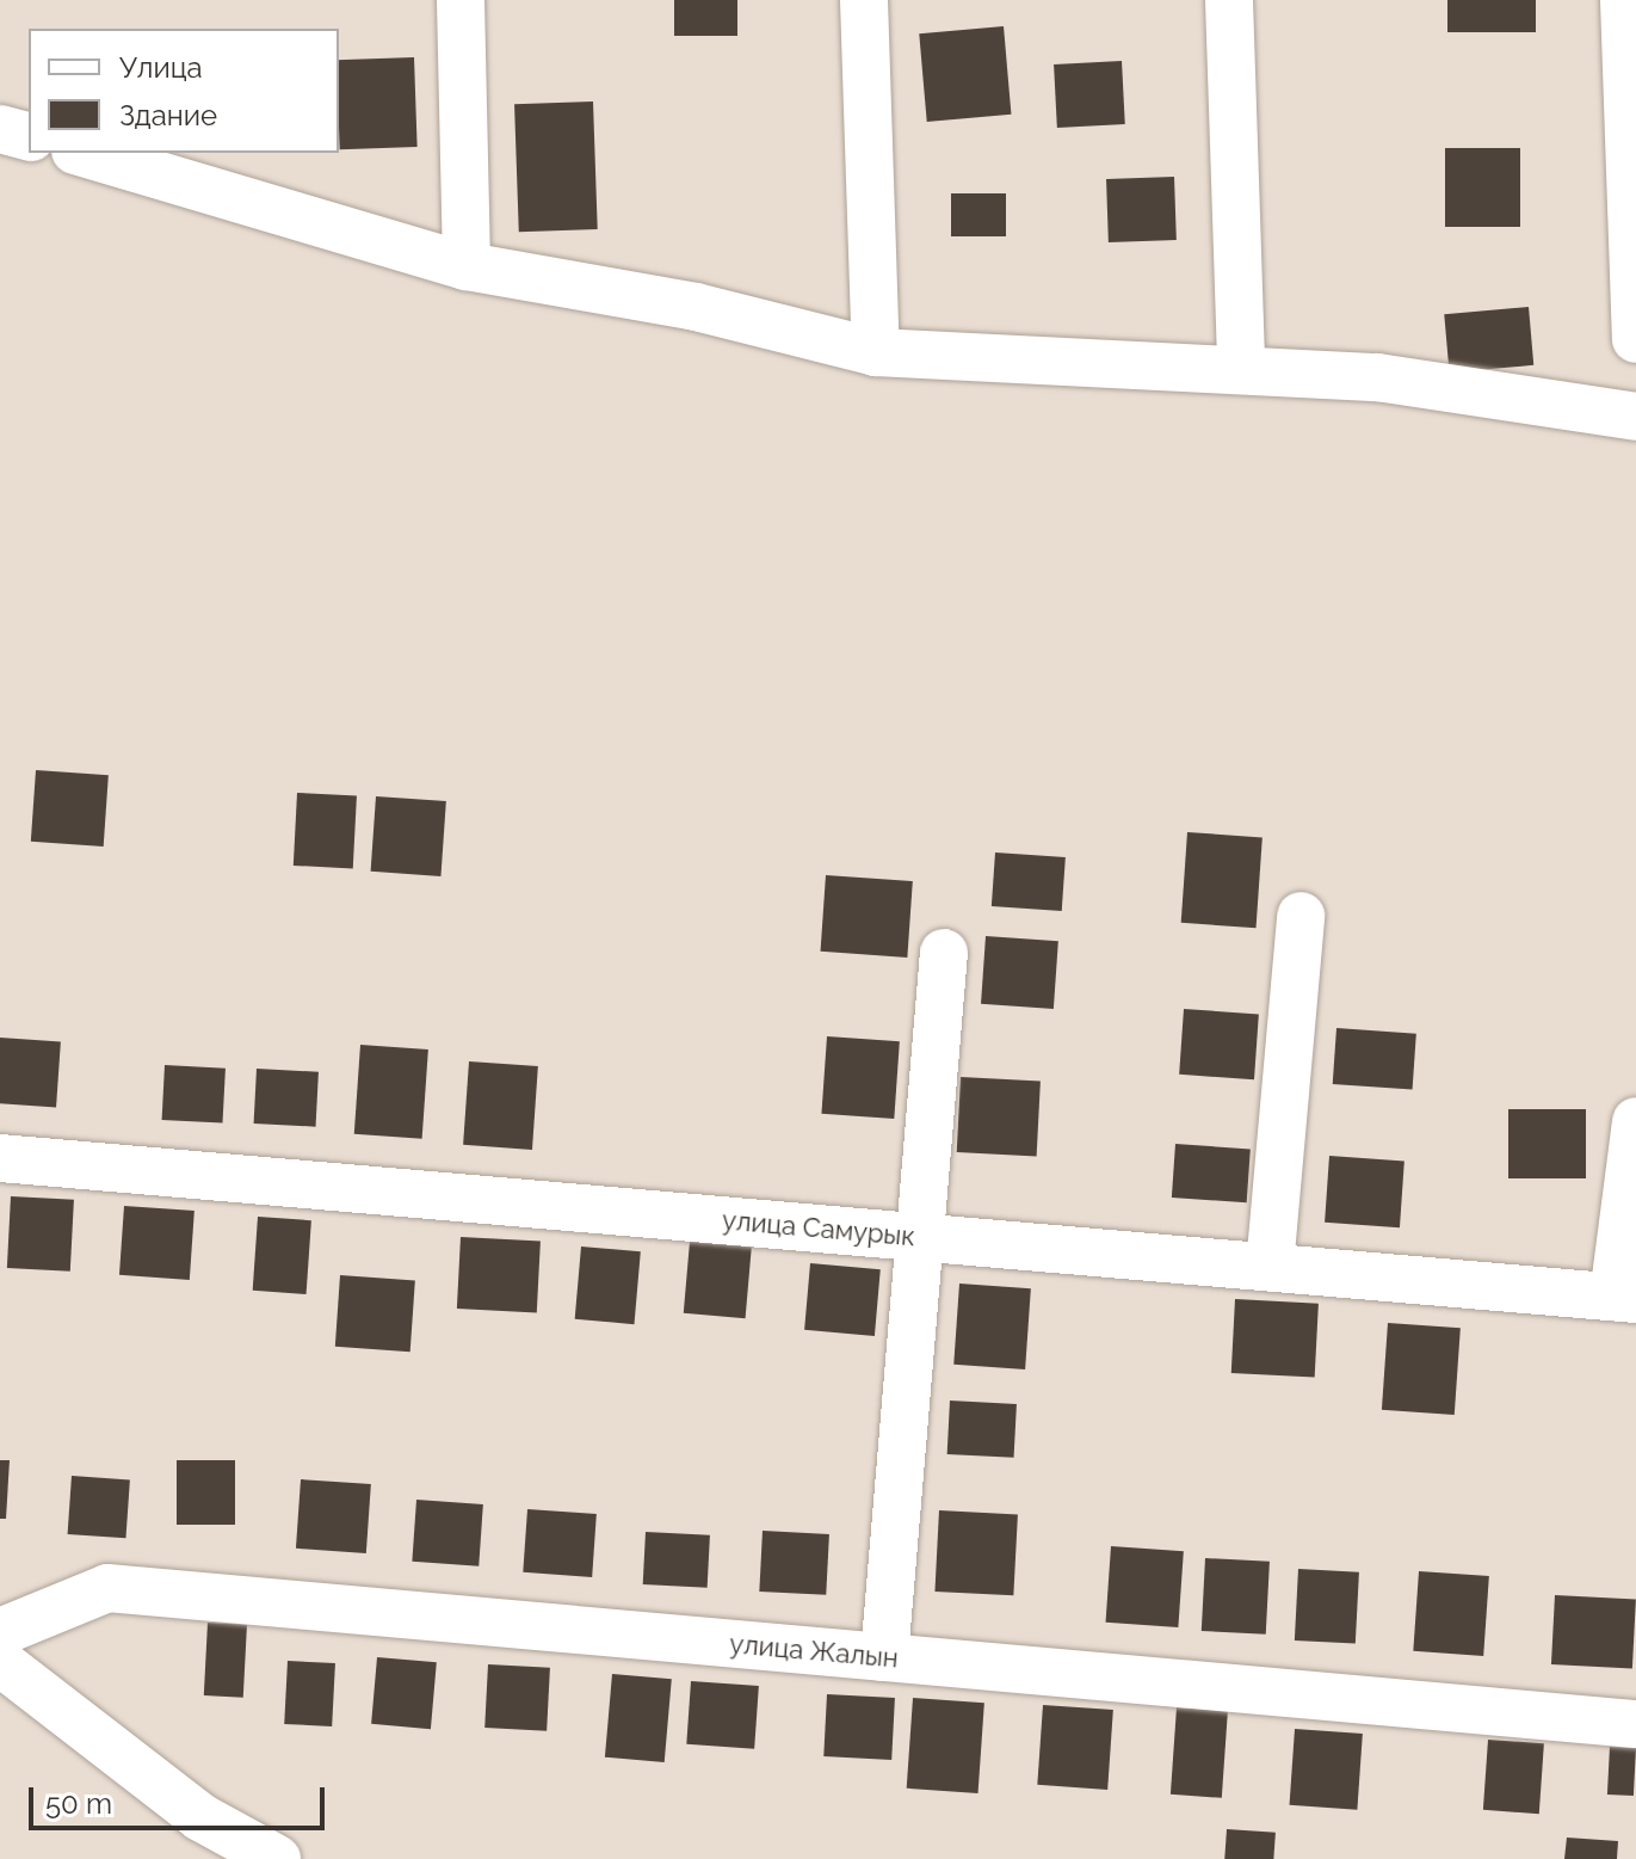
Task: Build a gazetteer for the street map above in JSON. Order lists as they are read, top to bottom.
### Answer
{
  "streets": {
    "street": ["улица Самурык", "улица Жалын"]
  },
  "legend": ["Улица", "Здание"],
  "scale_bar": "50 m"
}
